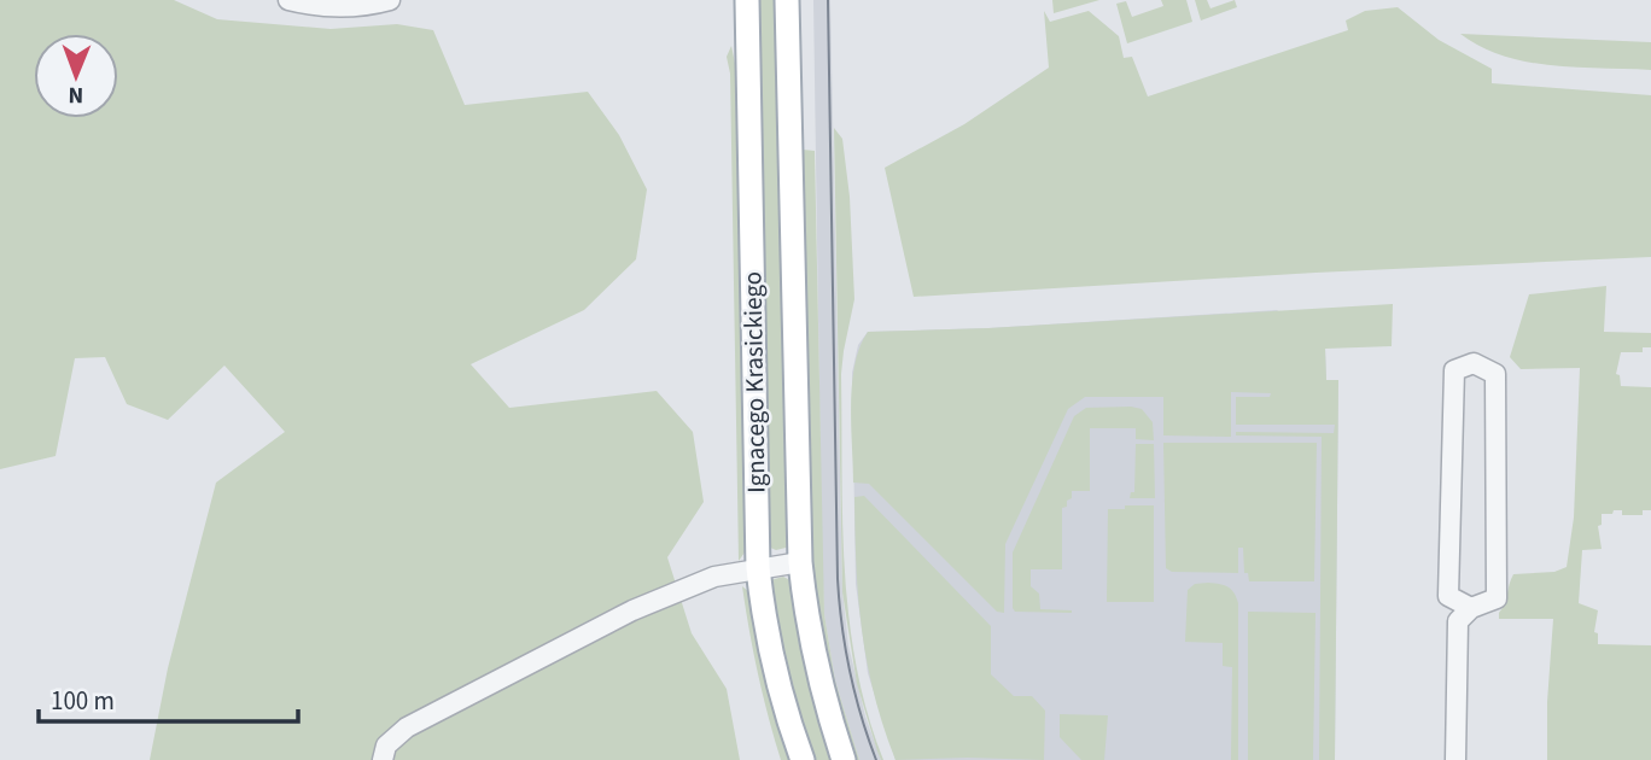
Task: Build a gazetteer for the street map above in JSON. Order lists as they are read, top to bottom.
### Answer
{
  "streets": {
    "main road": ["Ignacego Krasickiego"]
  },
  "scale_bar": "100 m",
  "north": "bottom"
}
